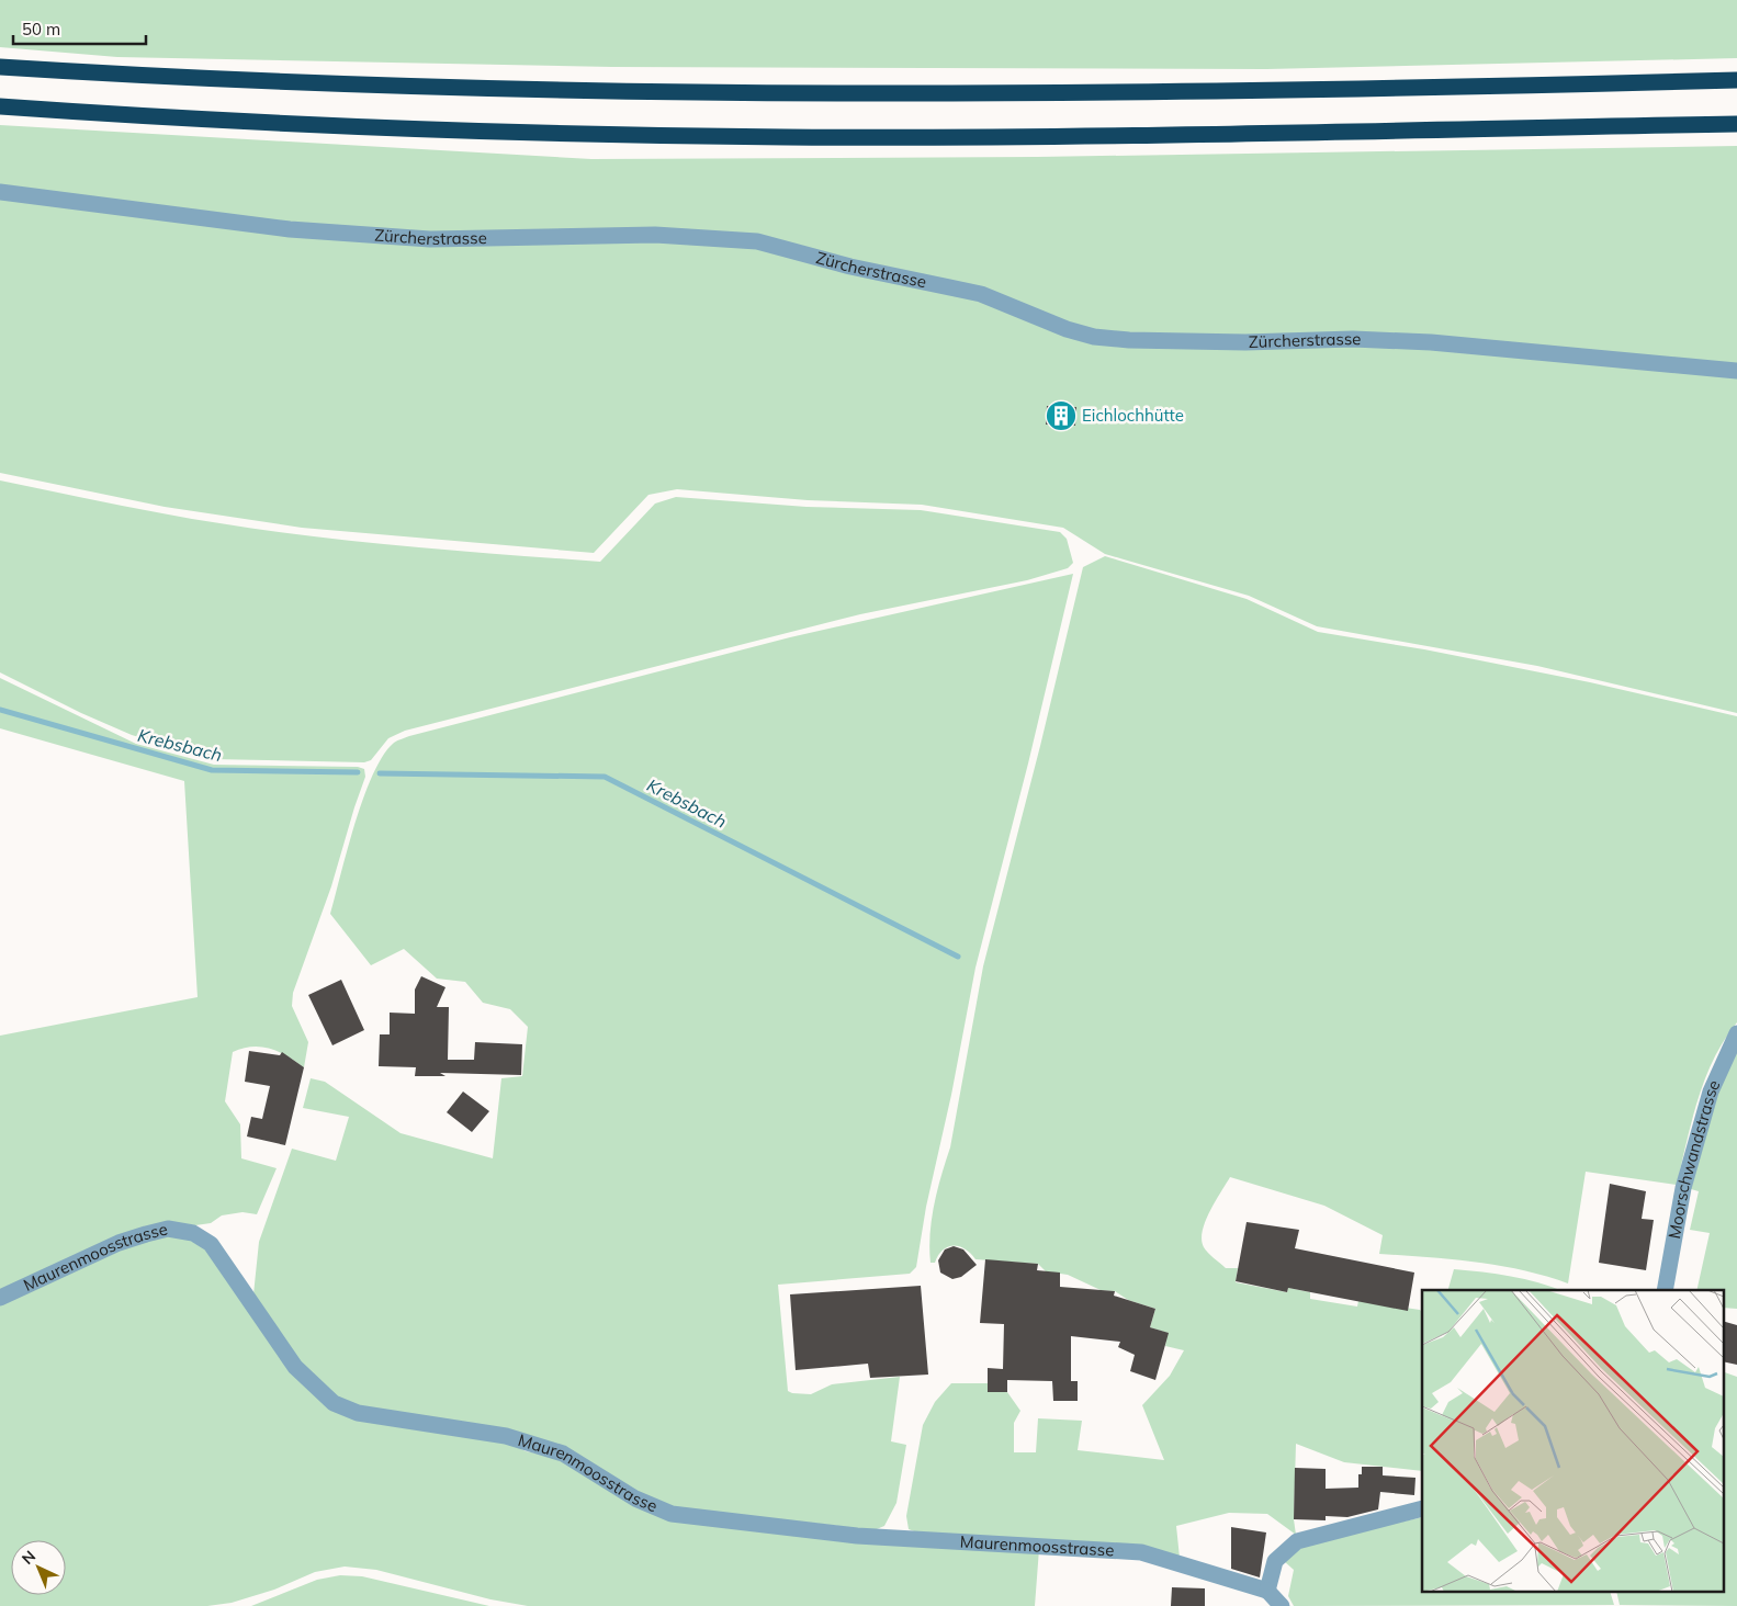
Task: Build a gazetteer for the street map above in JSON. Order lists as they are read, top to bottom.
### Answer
{
  "streets": {
    "street": ["Zürcherstrasse", "Moorschwandstrasse", "Maurenmoosstrasse"]
  },
  "water": ["Krebsbach"],
  "places": {
    "building": ["Eichlochhütte"]
  },
  "scale_bar": "50 m",
  "north": "top left"
}
